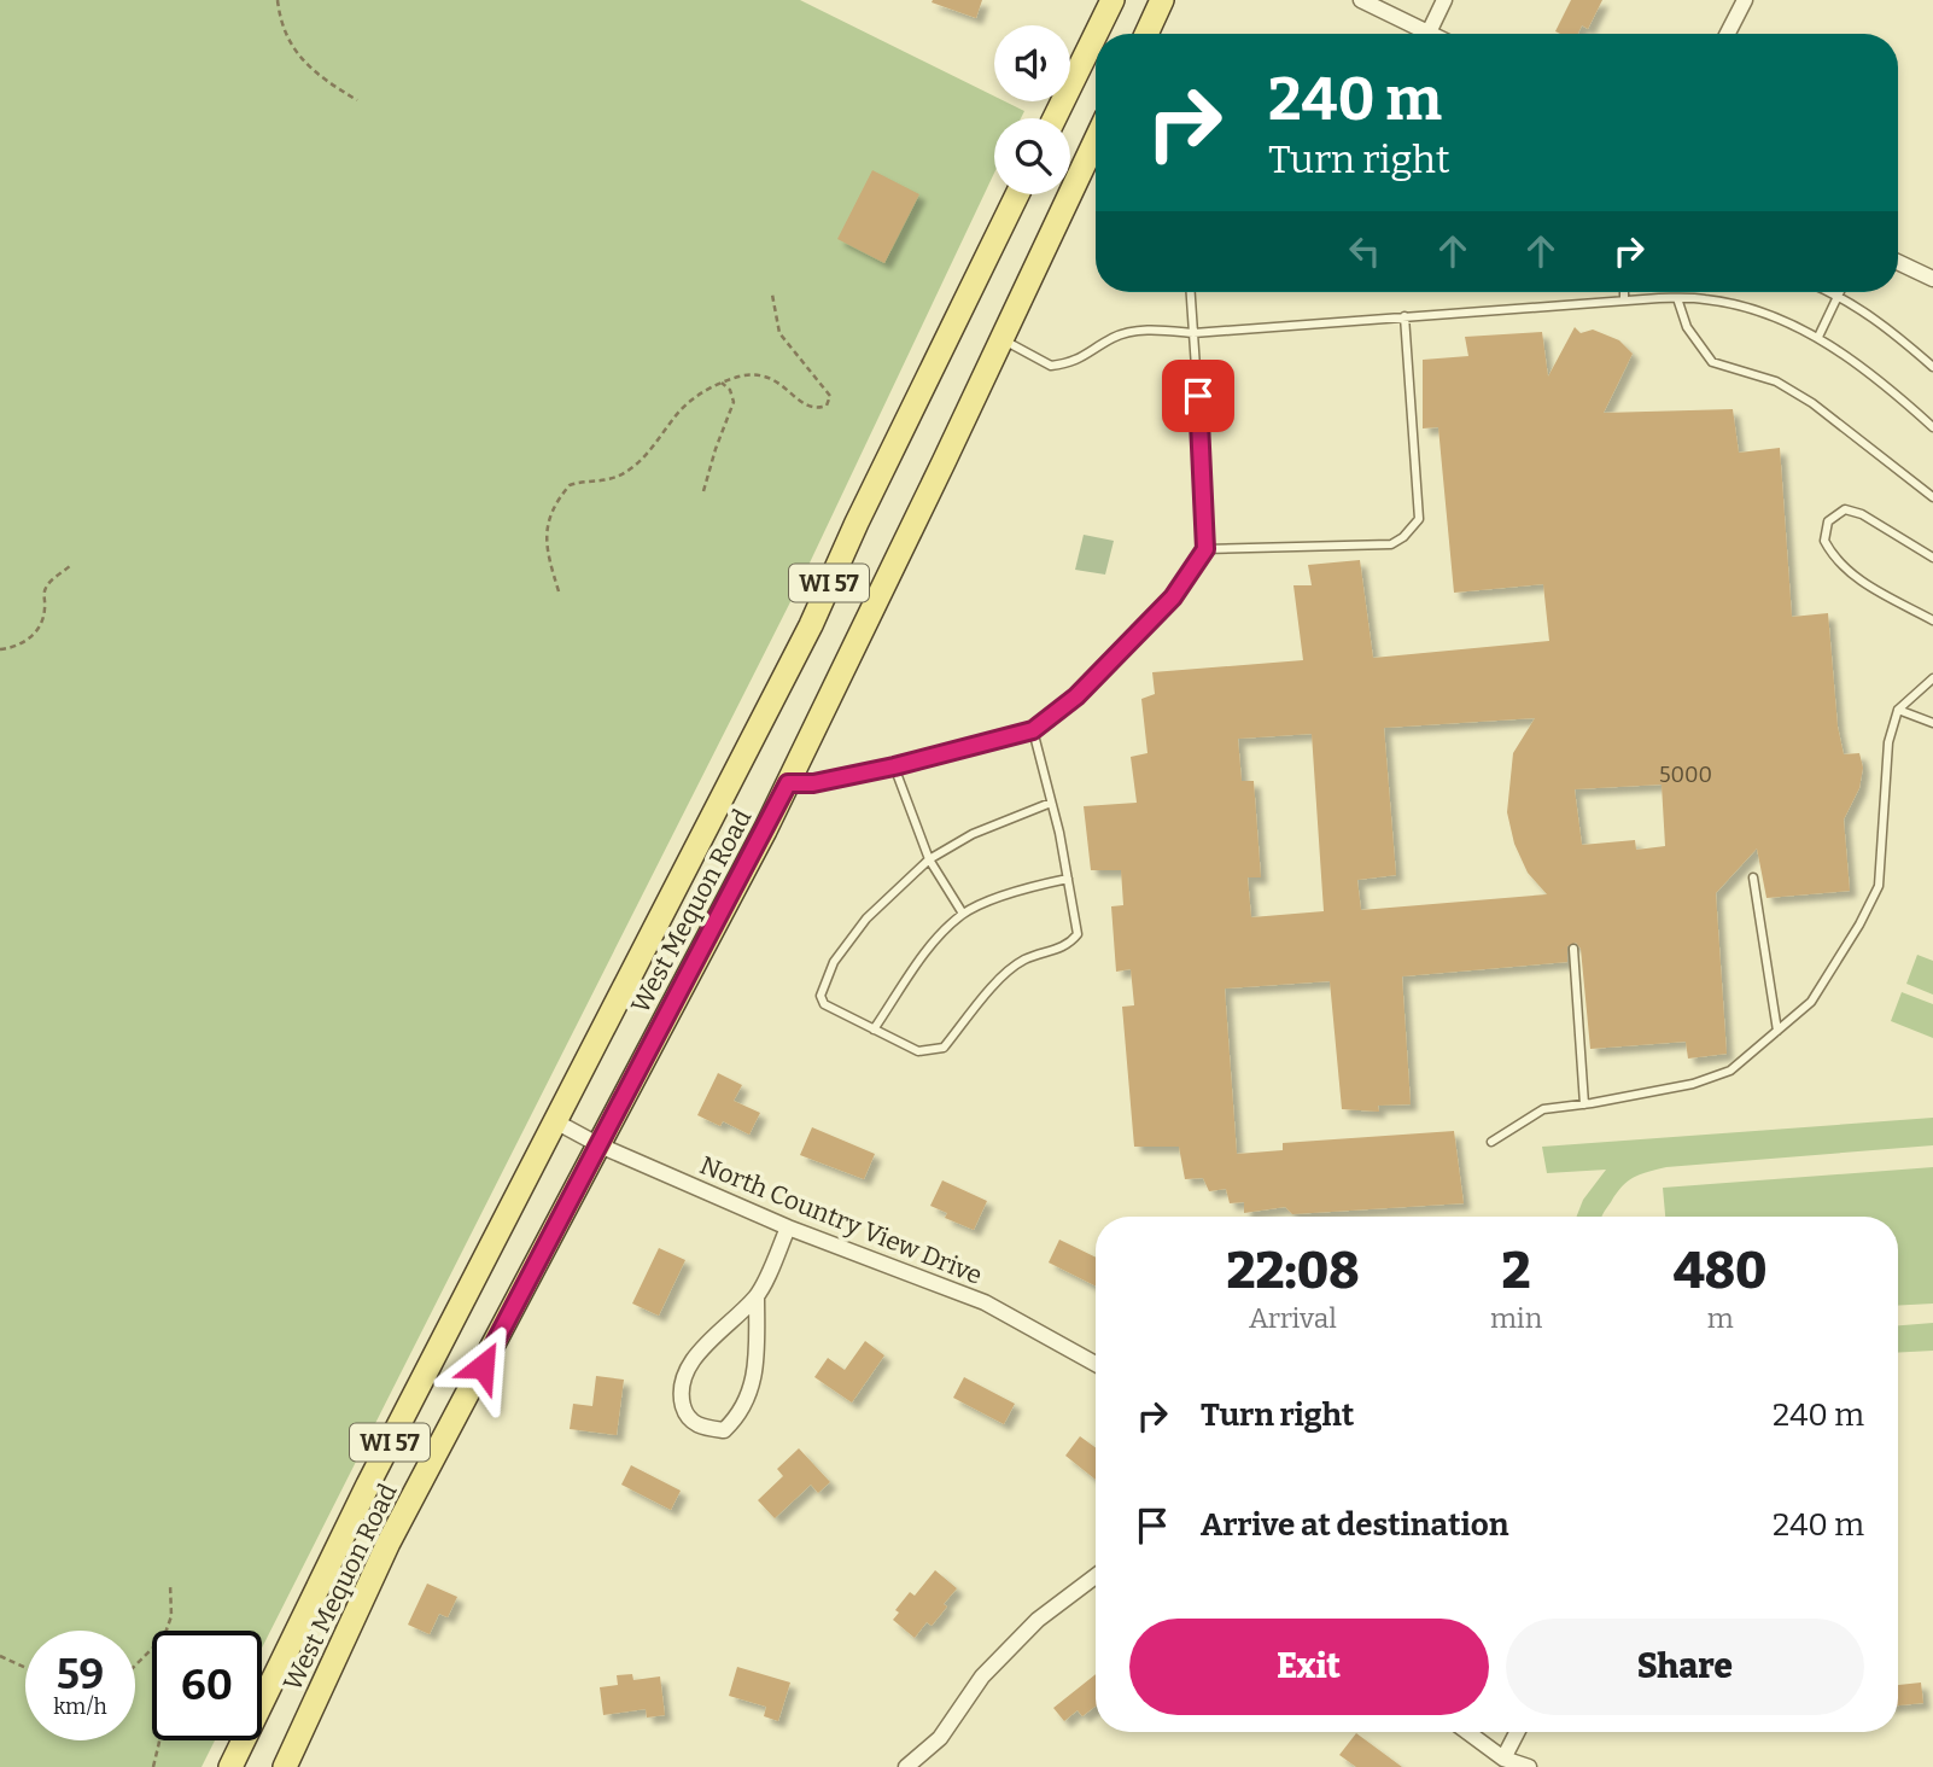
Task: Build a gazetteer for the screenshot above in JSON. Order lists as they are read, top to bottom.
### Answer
{
  "streets": {
    "main road": ["WI 57", "West Mequon Road"],
    "street": ["North Country View Drive"]
  },
  "crossings": [
    ["West Mequon Road", "North Country View Drive"]
  ],
  "house_numbers": ["5000"],
  "page": {
    "turn": ["240 m", "Turn right"],
    "eta": [
      "22:08",
      "Arrival",
      "2",
      "min",
      "480",
      "m"
    ],
    "list": [
      {
        "name": "Turn right",
        "value": "240 m"
      },
      {
        "name": "Arrive at destination",
        "value": "240 m"
      }
    ],
    "buttons": ["Exit", "Share"],
    "speed": "59 km/h",
    "limit": "60"
  }
}
